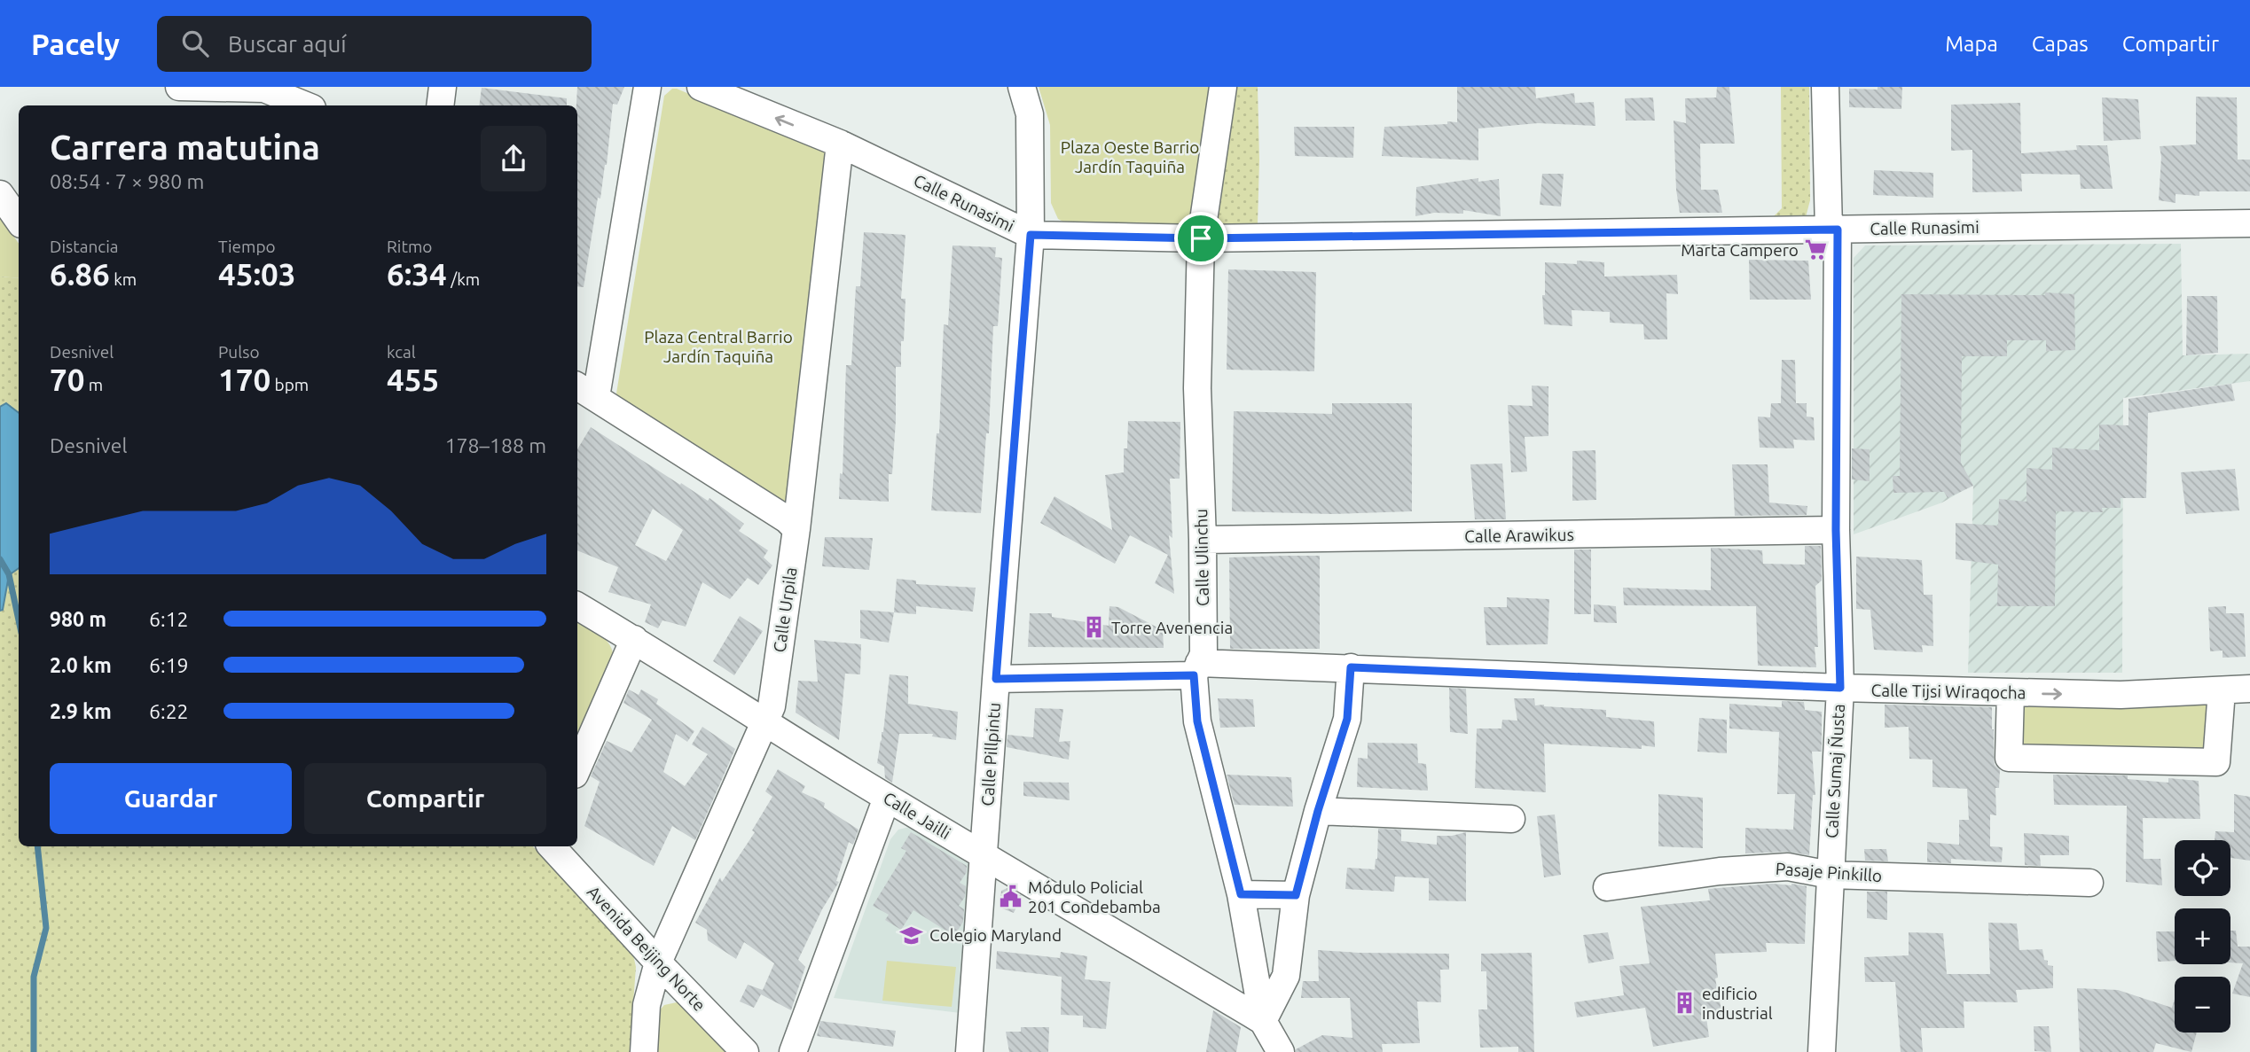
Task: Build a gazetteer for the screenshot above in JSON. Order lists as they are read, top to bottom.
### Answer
{
  "streets": {
    "street": [
      "Calle Runasimi",
      "Calle Arawikus",
      "Calle Ulinchu",
      "Calle Urpila",
      "Calle Tijsi Wiraqocha",
      "Calle Pillpintu",
      "Calle Sumaj Ñusta",
      "Calle Jailli",
      "Pasaje Pinkillo",
      "Avenida Beijing Norte"
    ]
  },
  "crossings": [
    ["Calle Runasimi", "Calle Ulinchu"],
    ["Calle Runasimi", "Calle Urpila"],
    ["Calle Runasimi", "Calle Pillpintu"],
    ["Calle Runasimi", "Calle Sumaj Ñusta"],
    ["Calle Arawikus", "Calle Ulinchu"],
    ["Calle Arawikus", "Calle Sumaj Ñusta"],
    ["Calle Ulinchu", "Calle Tijsi Wiraqocha"],
    ["Calle Ulinchu", "Calle Jailli"],
    ["Calle Urpila", "Calle Jailli"],
    ["Calle Urpila", "Avenida Beijing Norte"],
    ["Calle Tijsi Wiraqocha", "Calle Pillpintu"],
    ["Calle Tijsi Wiraqocha", "Calle Sumaj Ñusta"],
    ["Calle Pillpintu", "Calle Jailli"],
    ["Calle Sumaj Ñusta", "Pasaje Pinkillo"]
  ],
  "parks": ["Plaza Oeste Barrio Jardín Taquiña", "Plaza Central Barrio Jardín Taquiña"],
  "places": {
    "supermarket": ["Marta Campero"],
    "building": ["Torre Avenencia", "edificio industrial"],
    "public building": ["Módulo Policial 201 Condebamba"],
    "school or university": ["Colegio Maryland"]
  },
  "page": {
    "header": "Pacely",
    "search": "Buscar aquí",
    "nav": ["Mapa", "Capas", "Compartir"],
    "heading": ["Carrera matutina", "08:54 · 7 × 980 m"],
    "stats": [
      ["Distancia", "6.86 km"],
      ["Tiempo", "45:03"],
      ["Ritmo", "6:34 /km"],
      ["Desnivel", "70 m"],
      ["Pulso", "170 bpm"],
      ["kcal", "455"]
    ],
    "chart": ["Desnivel", "178–188 m"],
    "list": [
      {
        "name": "980 m",
        "note": "6:12"
      },
      {
        "name": "2.0 km",
        "note": "6:19"
      },
      {
        "name": "2.9 km",
        "note": "6:22"
      }
    ],
    "buttons": ["Guardar", "Compartir"],
    "map_buttons": ["+", "−"]
  }
}
